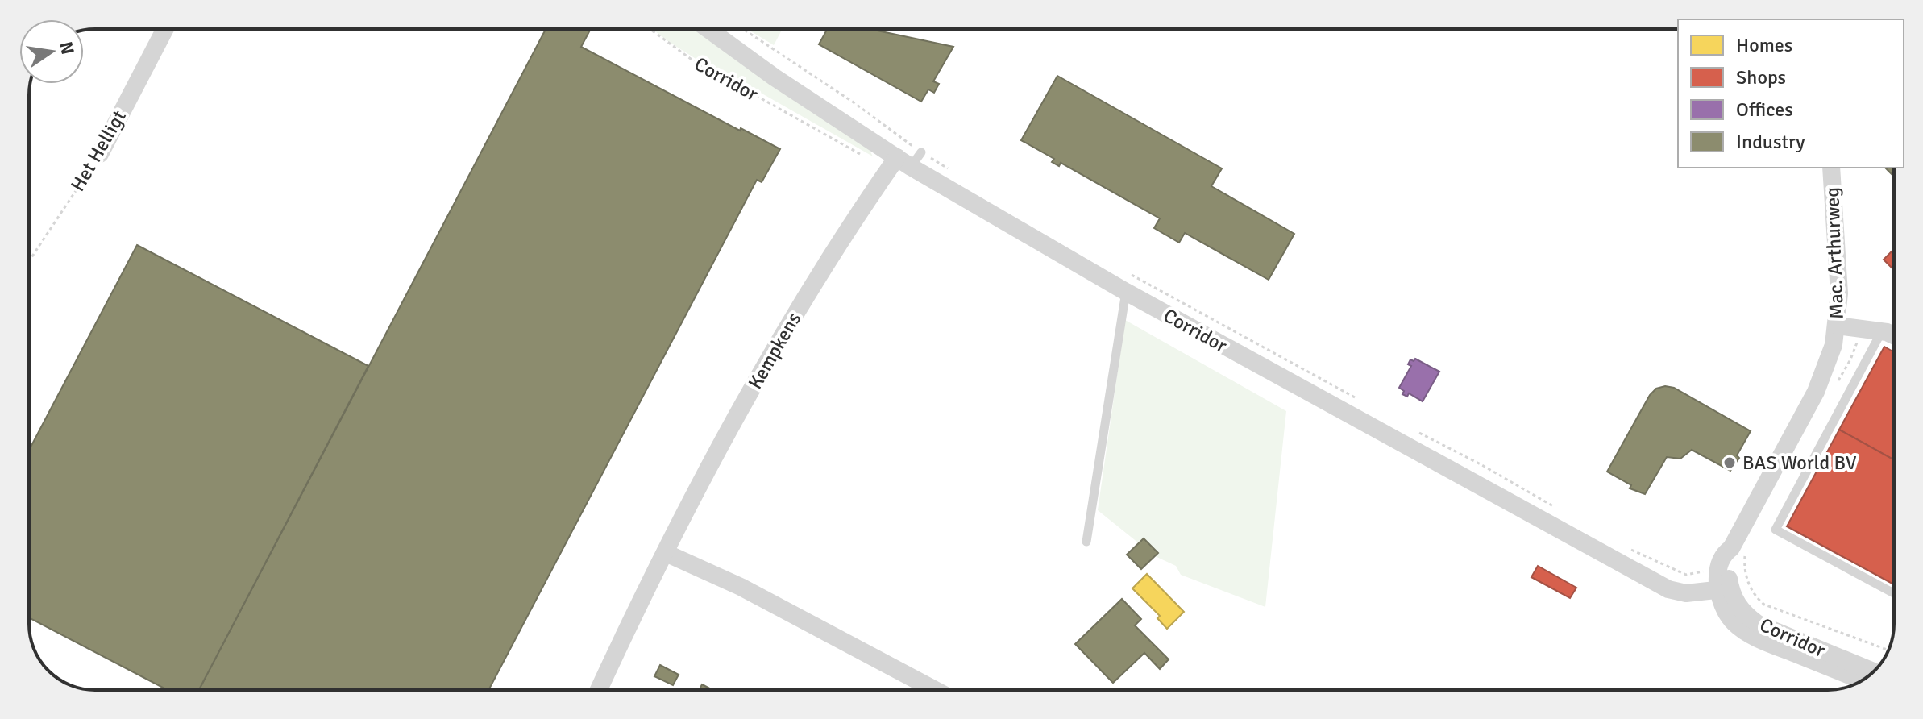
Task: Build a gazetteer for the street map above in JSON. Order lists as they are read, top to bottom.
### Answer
{
  "streets": {
    "street": [
      "Corridor",
      "Het Helligt",
      "Mac. Arthurweg",
      "Kempkens"
    ]
  },
  "crossings": [
    ["Corridor", "Mac. Arthurweg"],
    ["Corridor", "Kempkens"]
  ],
  "places": ["BAS World BV"],
  "legend": [
    "Homes",
    "Shops",
    "Offices",
    "Industry"
  ],
  "north": "right"
}
